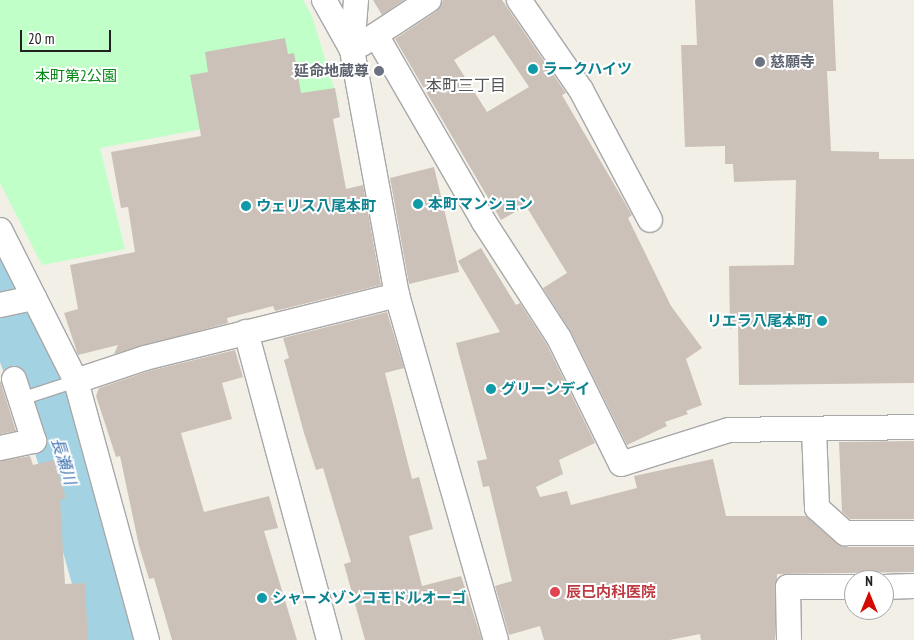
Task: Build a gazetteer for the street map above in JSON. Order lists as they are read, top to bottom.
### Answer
{
  "districts": ["本町三丁目"],
  "water": ["長瀬川"],
  "parks": ["本町第2公園"],
  "places": [
    "慈願寺",
    "ラークハイツ",
    "延命地蔵尊",
    "本町マンション",
    "ウェリス八尾本町",
    "リエラ八尾本町",
    "グリーンデイ",
    "辰巳内科医院",
    "シャーメゾンコモドルオーゴ"
  ],
  "scale_bar": "20 m",
  "north": "top"
}
